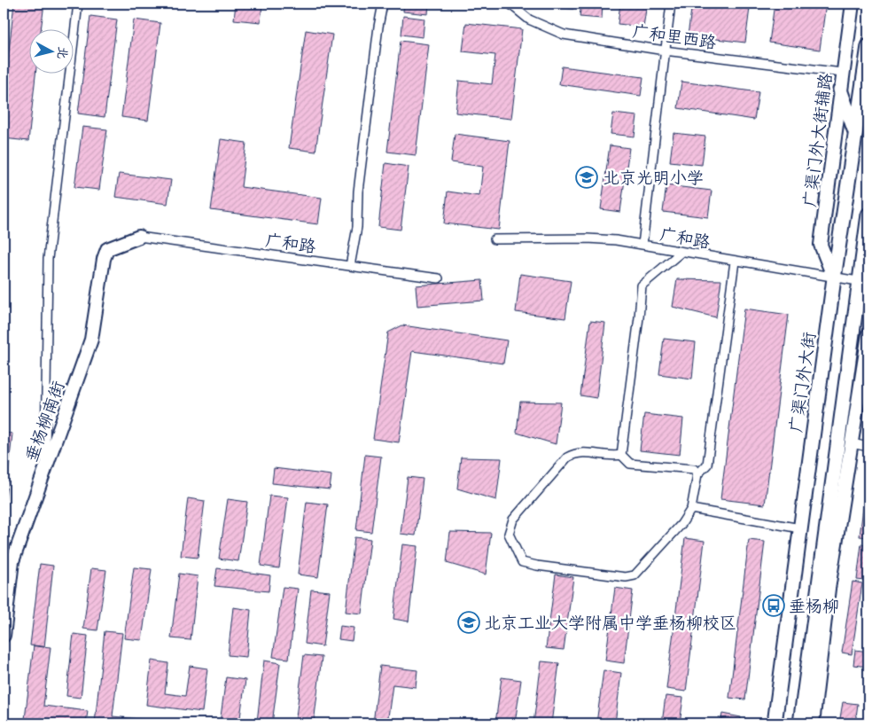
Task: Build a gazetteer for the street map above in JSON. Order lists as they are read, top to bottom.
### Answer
{
  "streets": {
    "main road": ["广渠门外大街"],
    "street": [
      "广和里西路",
      "广渠门外大街辅路",
      "广和路",
      "垂杨柳南街"
    ]
  },
  "crossings": [
    ["广和里西路", "广渠门外大街辅路"],
    ["广渠门外大街辅路", "广和路"],
    ["广渠门外大街辅路", "广渠门外大街"],
    ["广和路", "广渠门外大街"],
    ["广和路", "垂杨柳南街"]
  ],
  "places": {
    "school or university": ["北京光明小学", "北京工业大学附属中学垂杨柳校区"],
    "bus stop": ["垂杨柳"]
  },
  "north": "right"
}
